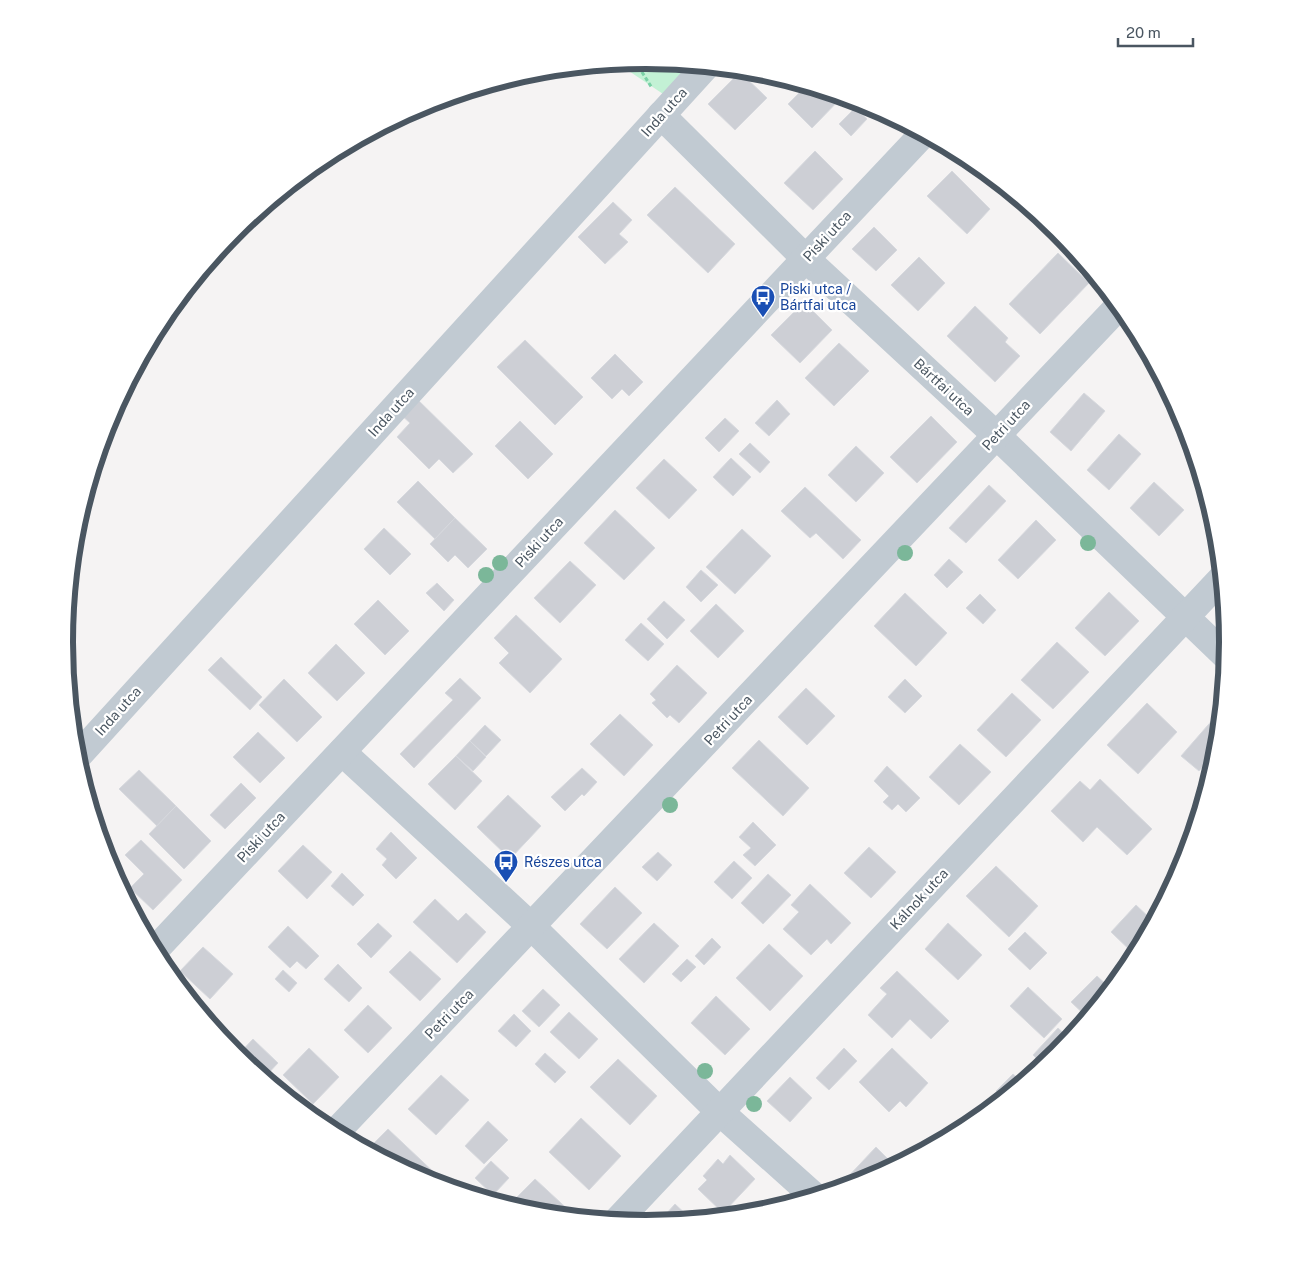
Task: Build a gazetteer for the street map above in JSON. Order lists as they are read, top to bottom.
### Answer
{
  "streets": {
    "street": [
      "Inda utca",
      "Piski utca",
      "Bártfai utca",
      "Petri utca",
      "Kálnok utca"
    ]
  },
  "crossings": [
    ["Inda utca", "Bártfai utca"],
    ["Piski utca", "Bártfai utca"],
    ["Bártfai utca", "Petri utca"],
    ["Bártfai utca", "Kálnok utca"]
  ],
  "places": {
    "bus stop": ["Piski utca / Bártfai utca", "Részes utca"]
  },
  "scale_bar": "20 m"
}
